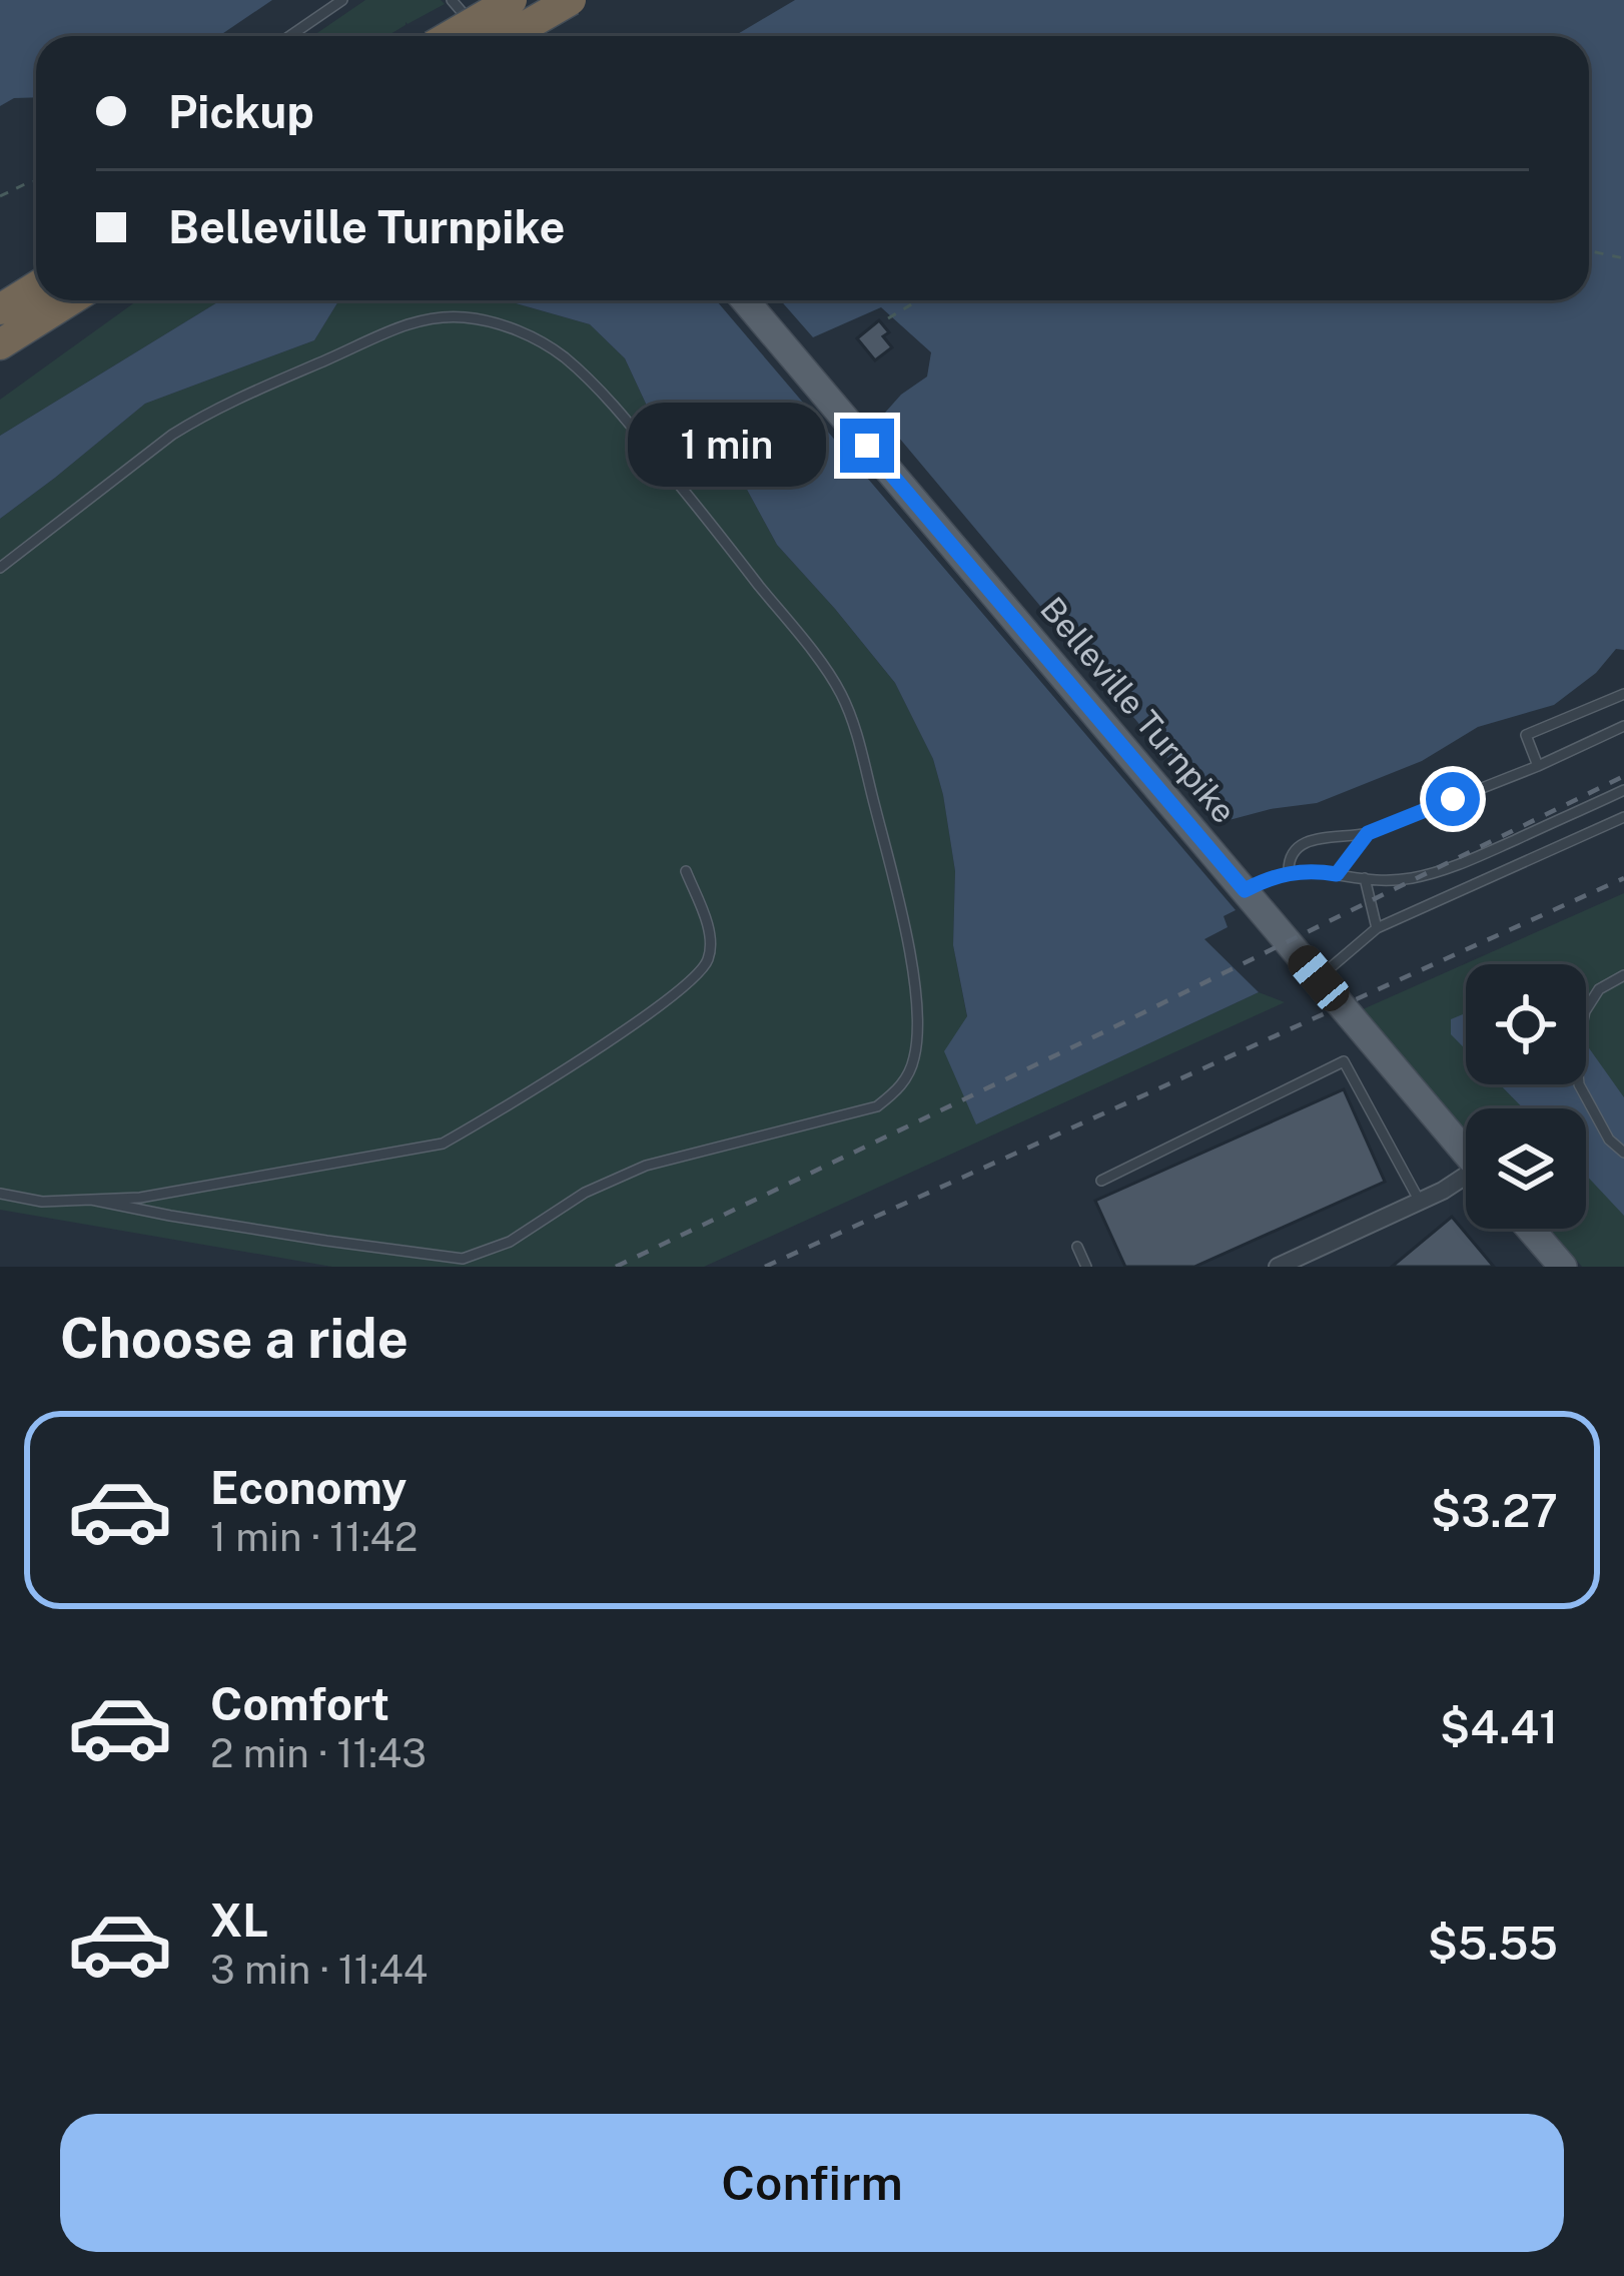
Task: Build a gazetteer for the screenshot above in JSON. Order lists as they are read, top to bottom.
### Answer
{
  "streets": {
    "main road": ["Belleville Turnpike"]
  },
  "page": {
    "banner": ["Pickup", "Belleville Turnpike"],
    "bubble": "1 min",
    "heading": "Choose a ride",
    "list": [
      {
        "name": "Economy",
        "note": "1 min · 11:42",
        "value": "$3.27"
      },
      {
        "name": "Comfort",
        "note": "2 min · 11:43",
        "value": "$4.41"
      },
      {
        "name": "XL",
        "note": "3 min · 11:44",
        "value": "$5.55"
      }
    ],
    "buttons": "Confirm"
  }
}
